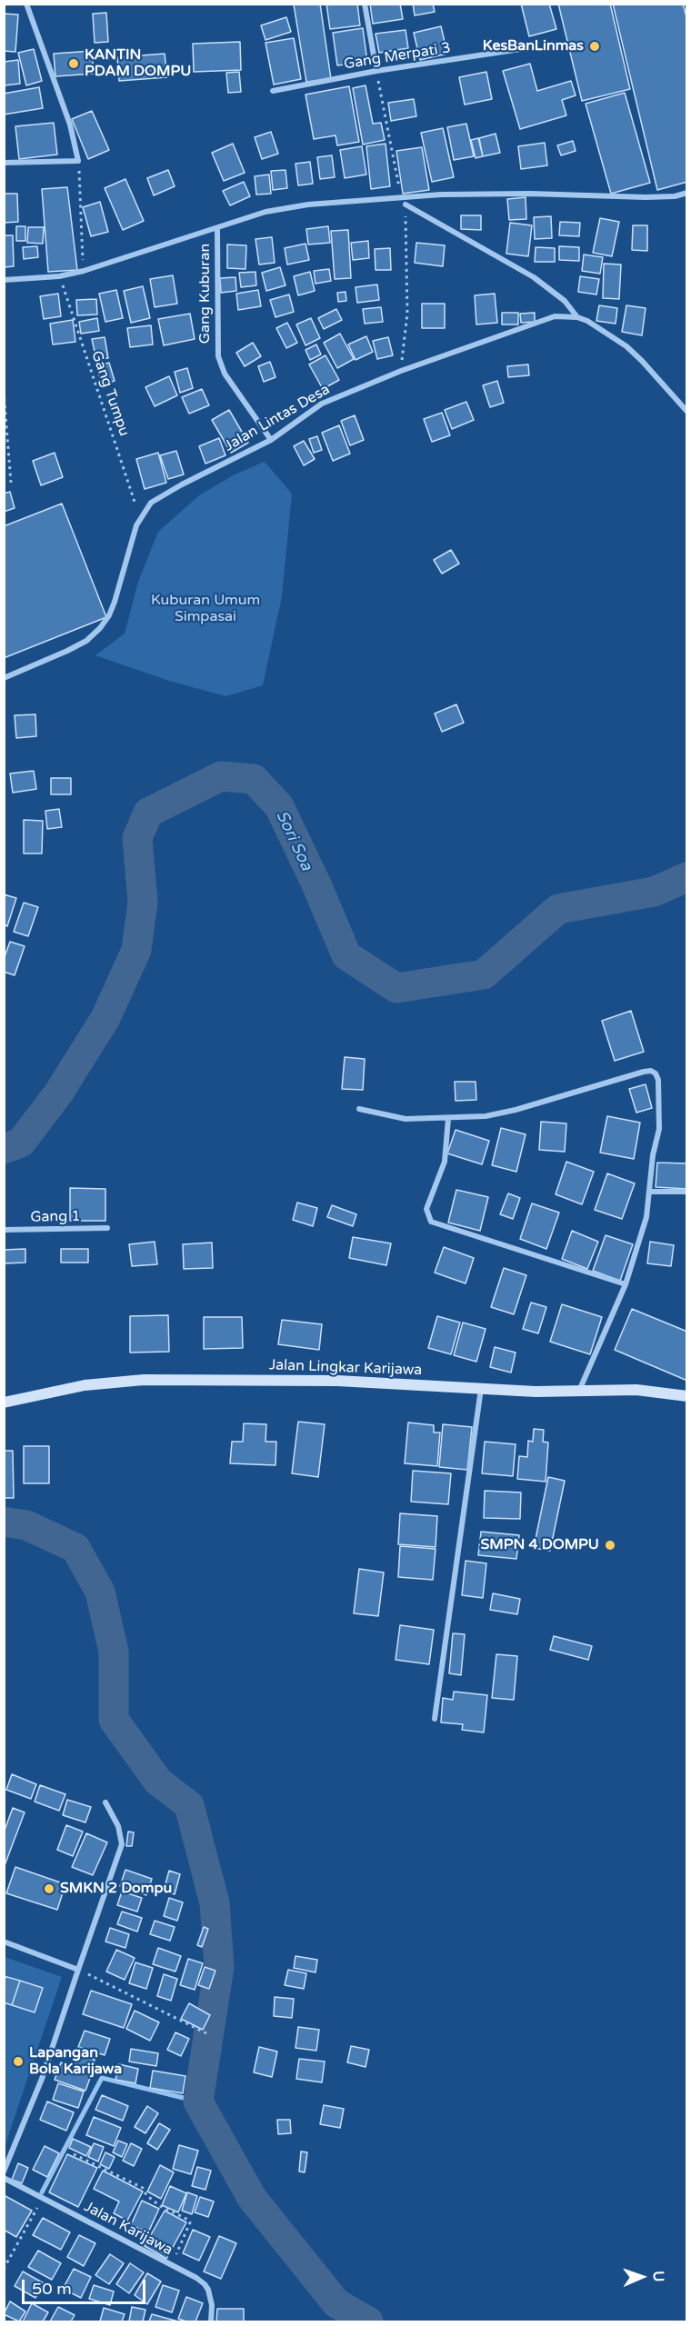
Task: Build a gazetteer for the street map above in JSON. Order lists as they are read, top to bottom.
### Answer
{
  "streets": {
    "main road": ["Jalan Lingkar Karijawa"],
    "street": [
      "Gang Merpati 3",
      "Gang Kuburan",
      "Jalan Lintas Desa",
      "Gang 1",
      "Jalan Karijawa"
    ],
    "path": ["Gang Tumpu"]
  },
  "crossings": [
    ["Gang Kuburan", "Jalan Lintas Desa"],
    ["Gang Tumpu", "Jalan Lintas Desa"]
  ],
  "water": ["Sori Soa"],
  "parks": ["Kuburan Umum Simpasai"],
  "places": [
    "KesBanLinmas",
    "KANTIN PDAM DOMPU",
    "SMPN 4 DOMPU",
    "SMKN 2 Dompu",
    "Lapangan Bola Karijawa"
  ],
  "scale_bar": "50 m",
  "north": "right"
}
